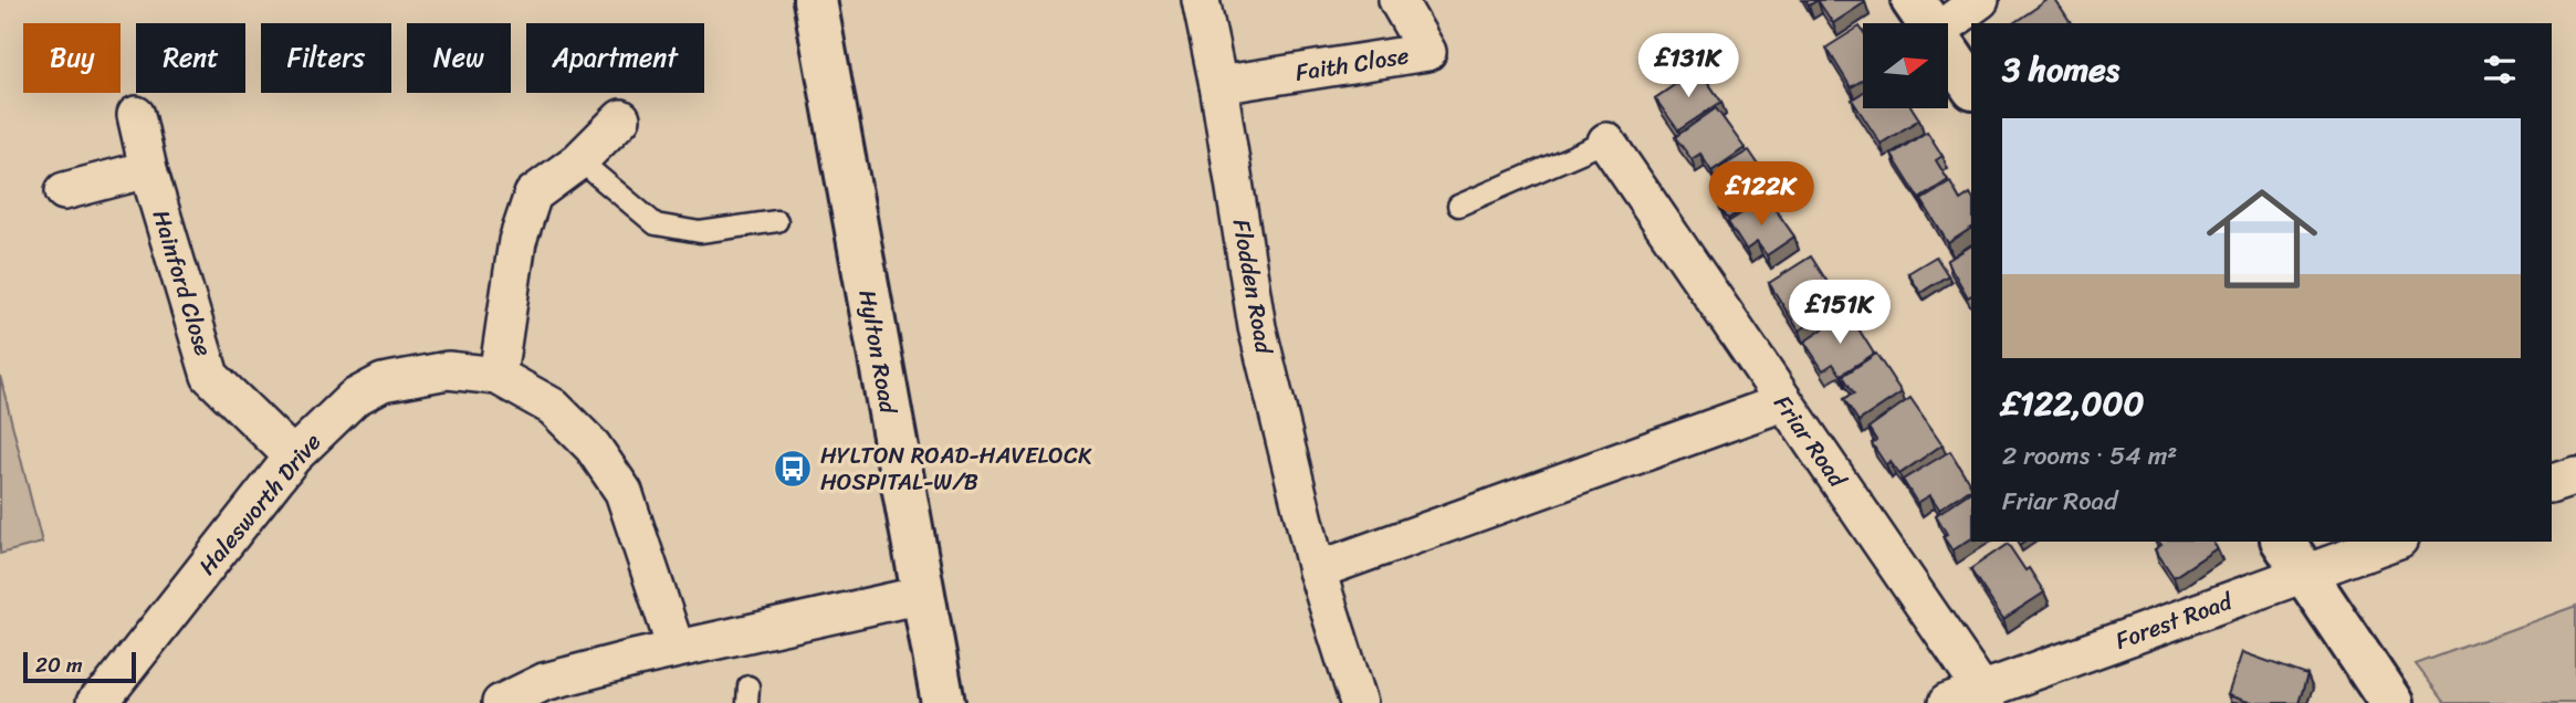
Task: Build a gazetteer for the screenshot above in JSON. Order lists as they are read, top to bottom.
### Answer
{
  "streets": {
    "street": [
      "Faith Close",
      "Hainford Close",
      "Flodden Road",
      "Hylton Road",
      "Friar Road",
      "Halesworth Drive",
      "Forest Road"
    ]
  },
  "crossings": [
    ["Faith Close", "Flodden Road"],
    ["Hainford Close", "Halesworth Drive"],
    ["Friar Road", "Forest Road"]
  ],
  "places": {
    "bus stop": ["HYLTON ROAD-HAVELOCK HOSPITAL-W/B"]
  },
  "scale_bar": "20 m",
  "north": "right",
  "page": {
    "chip": [
      "Buy",
      "Rent",
      "Filters",
      "New",
      "Apartment"
    ],
    "heading": "3 homes",
    "price": ["£131K", "£122K", "£151K"],
    "list": [
      {
        "name": "£122,000",
        "note": "2 rooms · 54 m² · Friar Road"
      }
    ],
    "scale": "20 m"
  }
}
